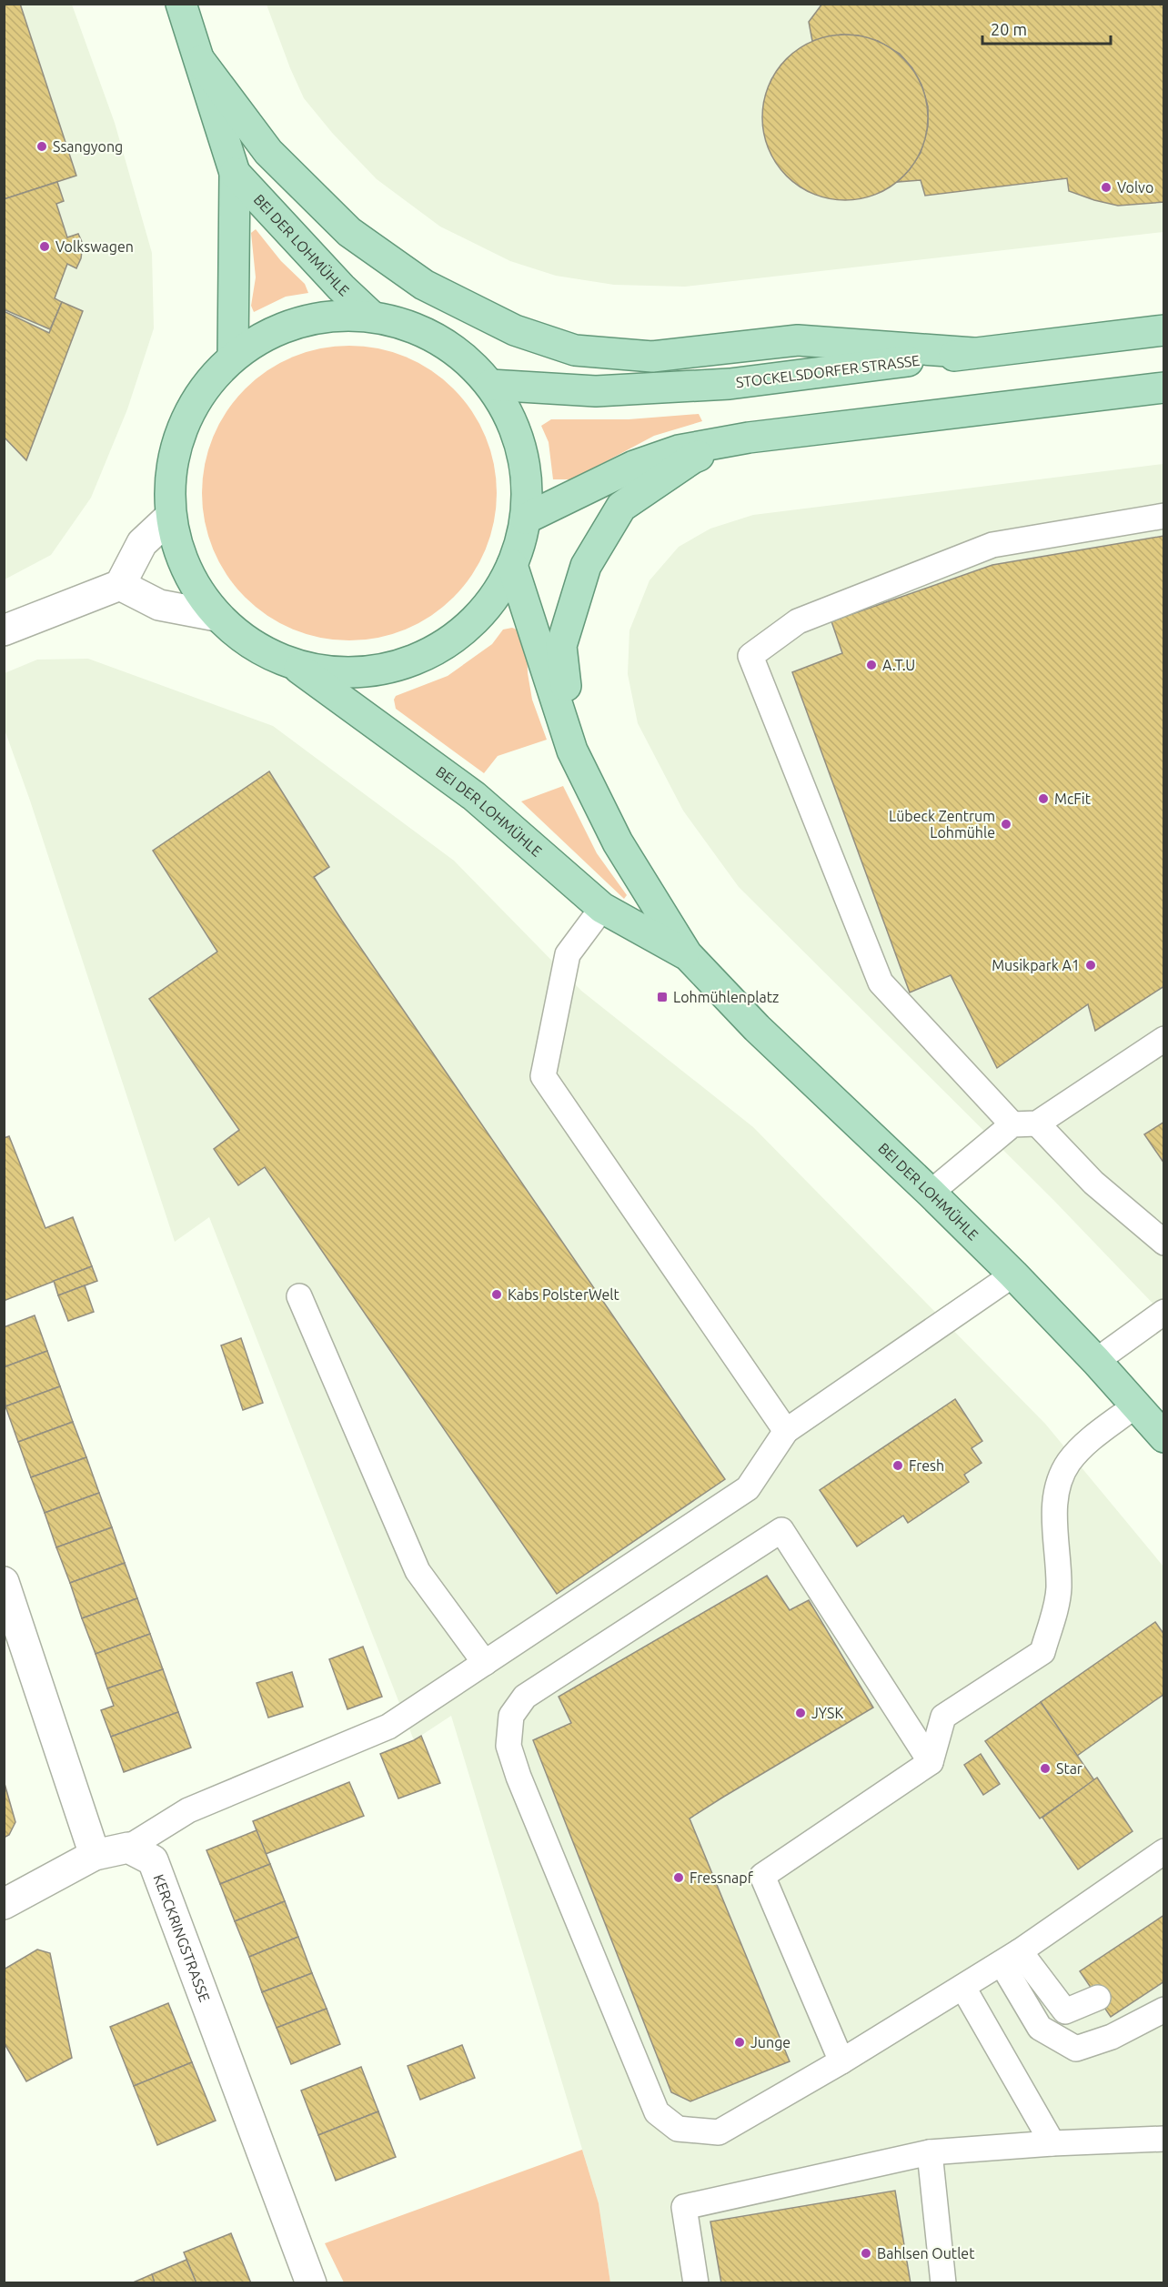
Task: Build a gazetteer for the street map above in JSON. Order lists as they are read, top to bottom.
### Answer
{
  "streets": {
    "main road": ["BEI DER LOHMÜHLE", "STOCKELSDORFER STRASSE"],
    "street": ["KERCKRINGSTRASSE"]
  },
  "places": {
    "other": [
      "Ssangyong",
      "Volvo",
      "Volkswagen",
      "A.T.U",
      "McFit",
      "Lübeck Zentrum Lohmühle",
      "Musikpark A1",
      "Kabs PolsterWelt",
      "Fresh",
      "JYSK",
      "Star",
      "Fressnapf",
      "Junge",
      "Bahlsen Outlet"
    ],
    "transit": ["Lohmühlenplatz"]
  },
  "scale_bar": "20 m"
}
